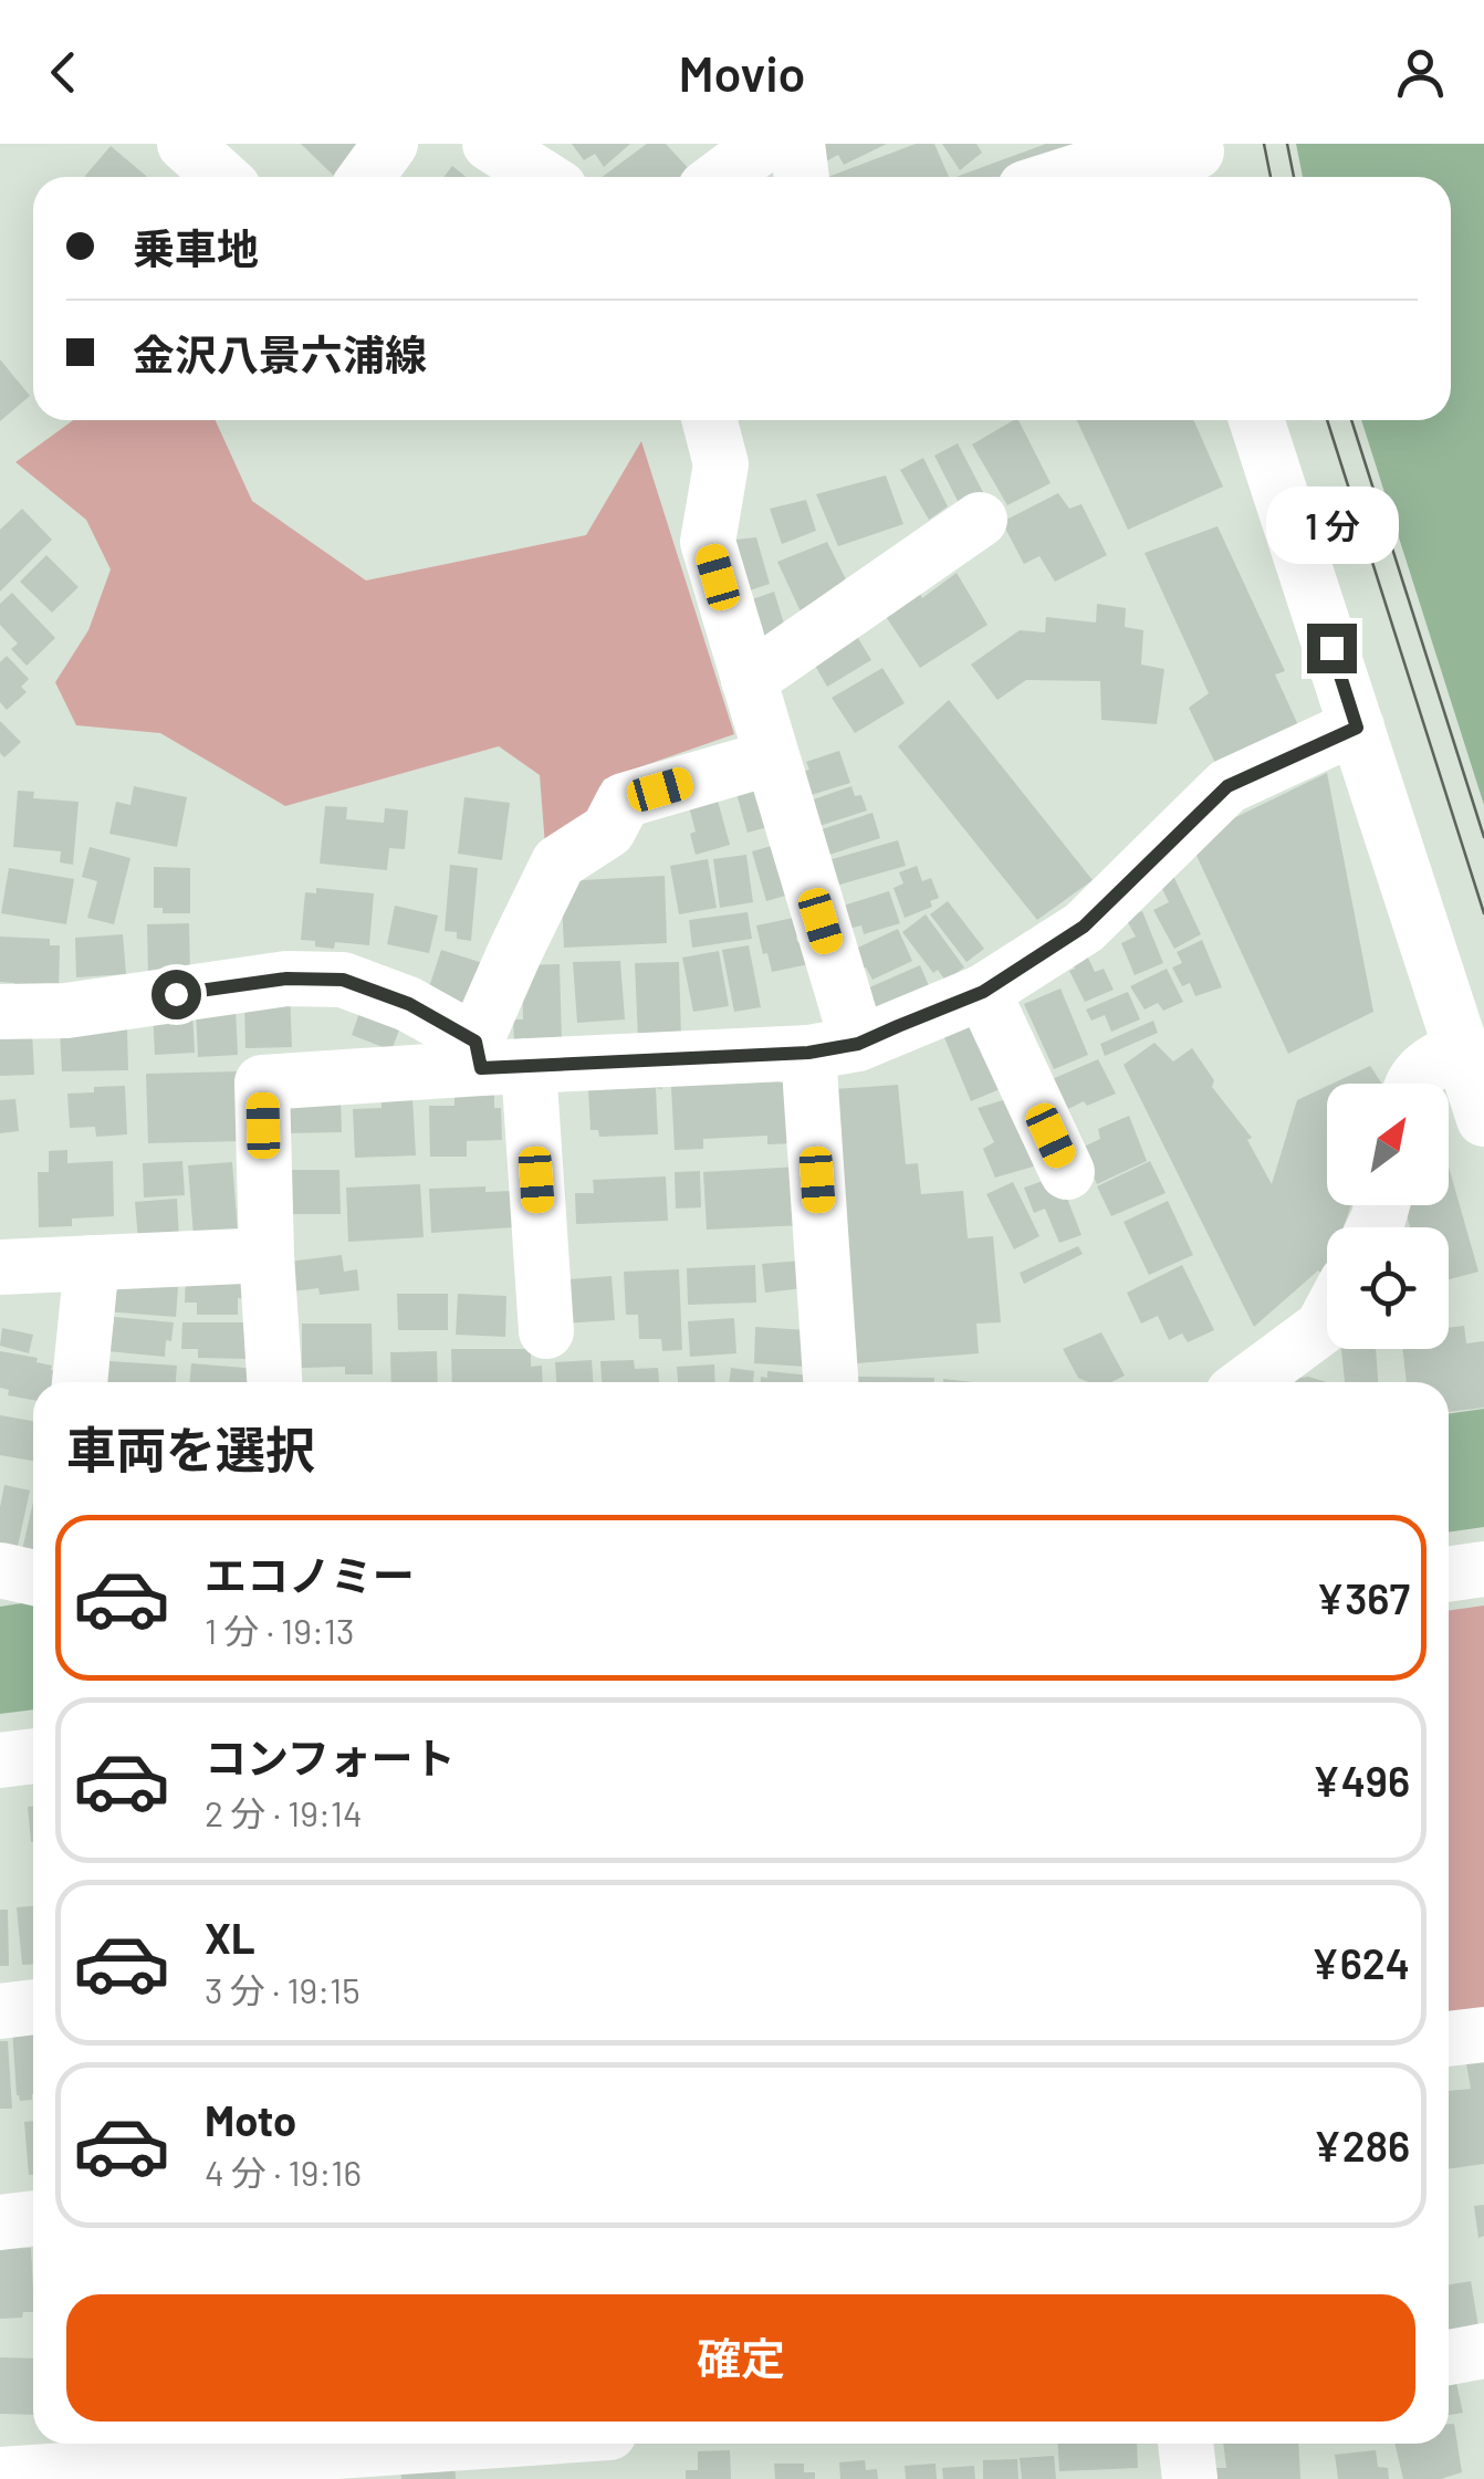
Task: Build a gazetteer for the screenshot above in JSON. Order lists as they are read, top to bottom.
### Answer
{
  "north": "top right",
  "page": {
    "header": "Movio",
    "banner": ["乗車地", "金沢八景六浦線"],
    "bubble": "1 分",
    "heading": "車両を選択",
    "list": [
      {
        "name": "エコノミー",
        "note": "1 分 · 19:13",
        "value": "¥367"
      },
      {
        "name": "コンフォート",
        "note": "2 分 · 19:14",
        "value": "¥496"
      },
      {
        "name": "XL",
        "note": "3 分 · 19:15",
        "value": "¥624"
      },
      {
        "name": "Moto",
        "note": "4 分 · 19:16",
        "value": "¥286"
      }
    ],
    "buttons": "確定"
  }
}
